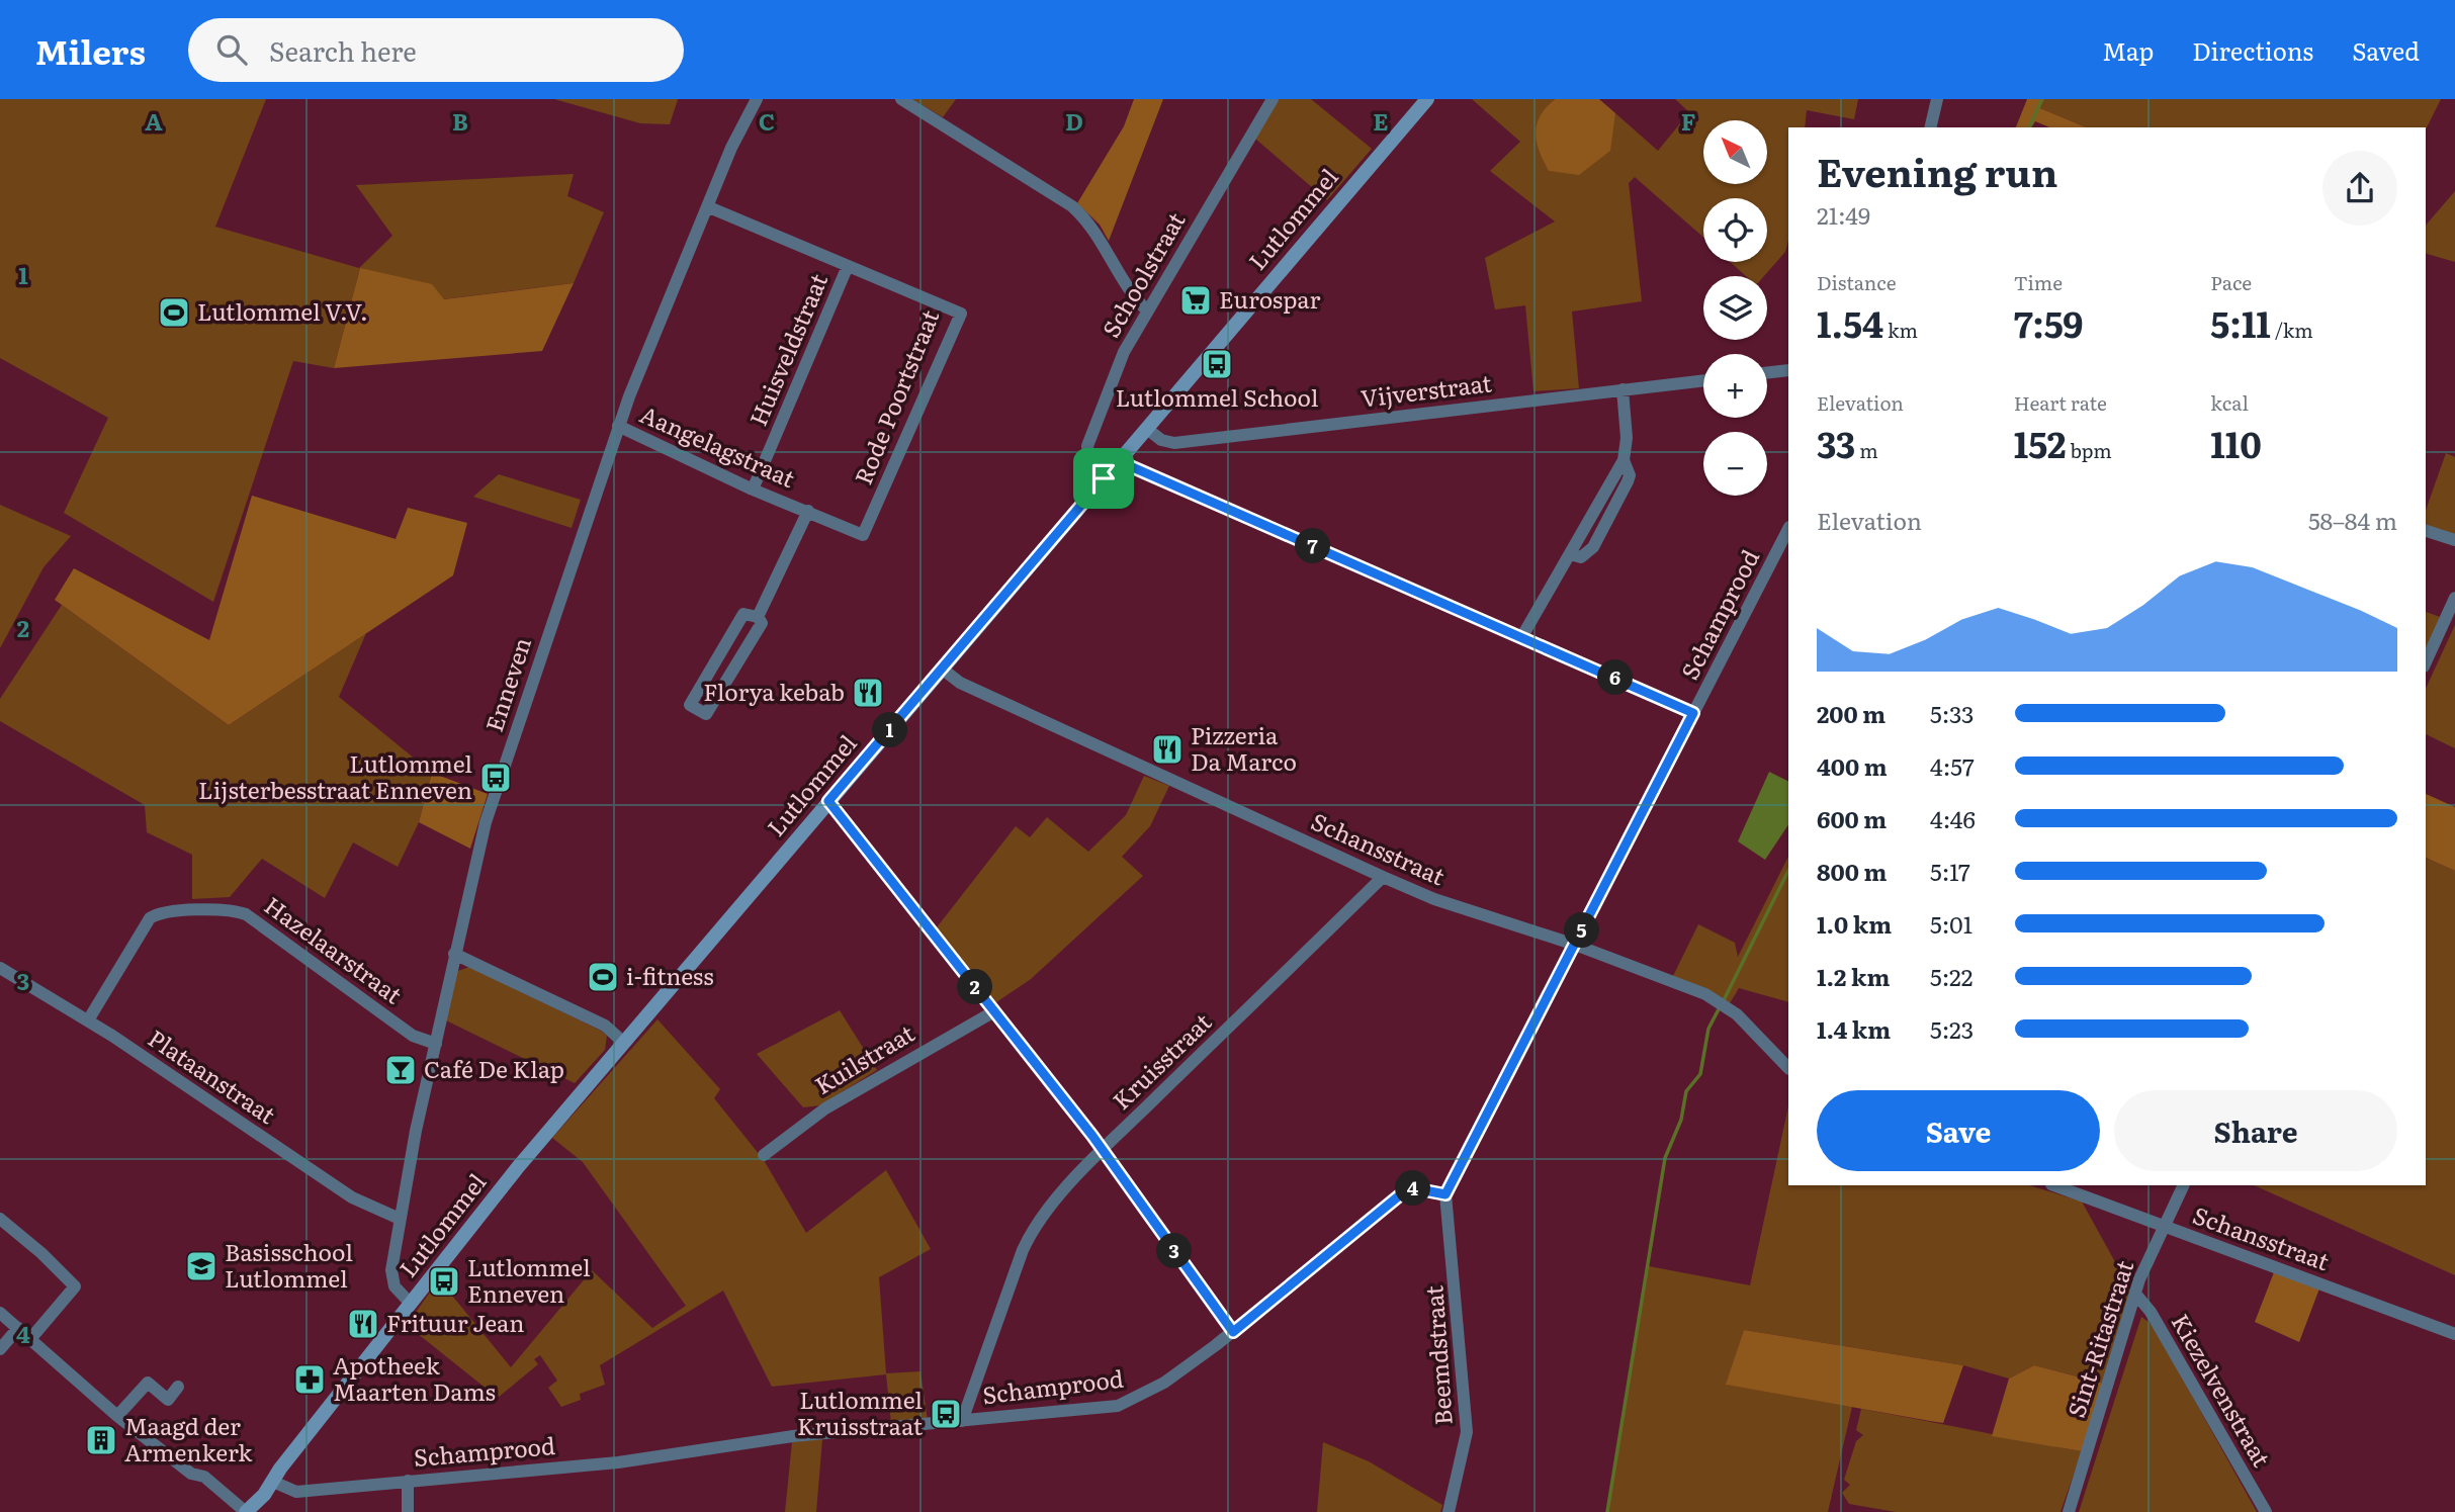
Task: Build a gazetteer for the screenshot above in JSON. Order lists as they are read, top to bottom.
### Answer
{
  "streets": {
    "main road": ["Lutlommel"],
    "street": [
      "Schoolstraat",
      "Huisveldstraat",
      "Vijverstraat",
      "Rode Poortstraat",
      "Aangelagstraat",
      "Schamprood",
      "Enneven",
      "Schansstraat",
      "Hazelaarstraat",
      "Kuilstraat",
      "Kruisstraat",
      "Plataanstraat",
      "Sint-Ritastraat",
      "Beemdstraat",
      "Kiezelvenstraat"
    ]
  },
  "crossings": [
    ["Lutlommel", "Schoolstraat"],
    ["Lutlommel", "Vijverstraat"],
    ["Lutlommel", "Schamprood"],
    ["Lutlommel", "Enneven"],
    ["Lutlommel", "Schansstraat"],
    ["Huisveldstraat", "Rode Poortstraat"],
    ["Huisveldstraat", "Aangelagstraat"],
    ["Rode Poortstraat", "Aangelagstraat"],
    ["Rode Poortstraat", "Enneven"],
    ["Aangelagstraat", "Enneven"],
    ["Schamprood", "Schansstraat"],
    ["Schamprood", "Kruisstraat"],
    ["Schamprood", "Beemdstraat"],
    ["Enneven", "Hazelaarstraat"],
    ["Enneven", "Plataanstraat"],
    ["Schansstraat", "Kruisstraat"],
    ["Schansstraat", "Sint-Ritastraat"],
    ["Hazelaarstraat", "Plataanstraat"],
    ["Sint-Ritastraat", "Kiezelvenstraat"]
  ],
  "places": {
    "supermarket": ["Eurospar"],
    "sports": ["Lutlommel V.V.", "i-fitness"],
    "bus stop": [
      "Lutlommel School",
      "Lutlommel Lijsterbesstraat Enneven",
      "Lutlommel Enneven",
      "Lutlommel Kruisstraat"
    ],
    "restaurant": ["Florya kebab", "Pizzeria Da Marco", "Frituur Jean"],
    "bar": ["Café De Klap"],
    "school or university": ["Basisschool Lutlommel"],
    "pharmacy": ["Apotheek Maarten Dams"],
    "building": ["Maagd der Armenkerk"]
  },
  "north": "top left",
  "page": {
    "header": "Milers",
    "search": "Search here",
    "nav": ["Map", "Directions", "Saved"],
    "map_buttons": ["+", "−"],
    "heading": ["Evening run", "21:49"],
    "stats": [
      ["Distance", "1.54 km"],
      ["Time", "7:59"],
      ["Pace", "5:11 /km"],
      ["Elevation", "33 m"],
      ["Heart rate", "152 bpm"],
      ["kcal", "110"]
    ],
    "chart": ["Elevation", "58–84 m"],
    "pins": [
      "7",
      "6",
      "1",
      "5",
      "2",
      "4",
      "3"
    ],
    "list": [
      {
        "name": "200 m",
        "note": "5:33"
      },
      {
        "name": "400 m",
        "note": "4:57"
      },
      {
        "name": "600 m",
        "note": "4:46"
      },
      {
        "name": "800 m",
        "note": "5:17"
      },
      {
        "name": "1.0 km",
        "note": "5:01"
      },
      {
        "name": "1.2 km",
        "note": "5:22"
      },
      {
        "name": "1.4 km",
        "note": "5:23"
      }
    ],
    "buttons": ["Save", "Share"]
  },
  "grid": {
    "columns": [
      "A",
      "B",
      "C",
      "D",
      "E",
      "F"
    ],
    "rows": [
      "1",
      "2",
      "3",
      "4"
    ]
  }
}
